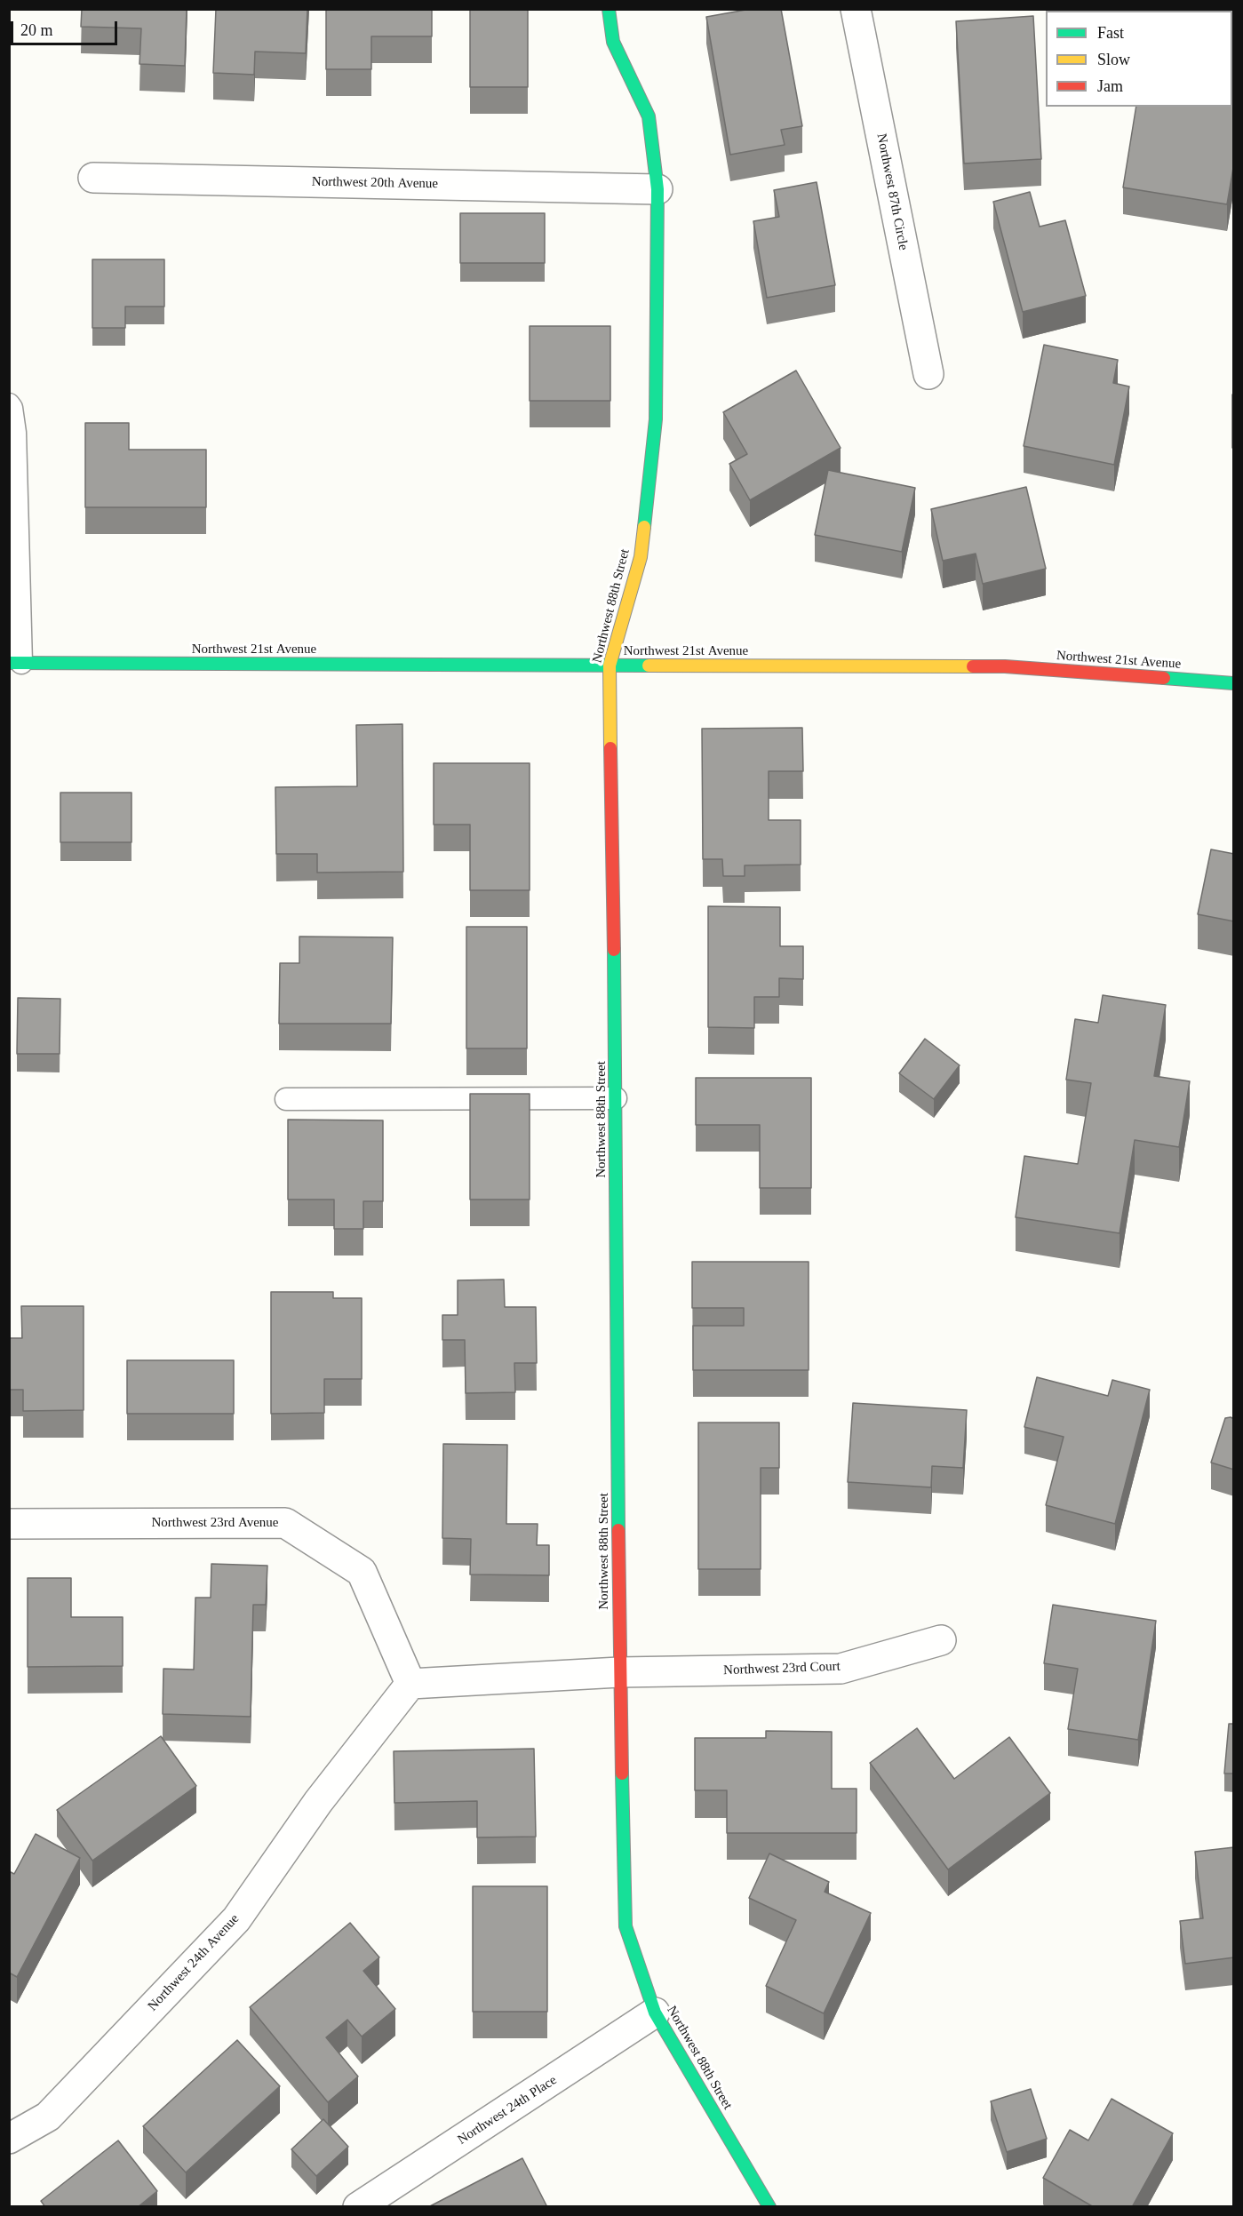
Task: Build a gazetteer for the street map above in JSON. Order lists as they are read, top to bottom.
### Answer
{
  "streets": {
    "street": [
      "Northwest 20th Avenue",
      "Northwest 87th Circle",
      "Northwest 88th Street",
      "Northwest 21st Avenue",
      "Northwest 23rd Avenue",
      "Northwest 23rd Court",
      "Northwest 24th Avenue",
      "Northwest 24th Place"
    ]
  },
  "crossings": [
    ["Northwest 20th Avenue", "Northwest 88th Street"],
    ["Northwest 88th Street", "Northwest 21st Avenue"],
    ["Northwest 88th Street", "Northwest 23rd Court"],
    ["Northwest 88th Street", "Northwest 24th Place"],
    ["Northwest 23rd Avenue", "Northwest 24th Avenue"]
  ],
  "legend": ["Fast", "Slow", "Jam"],
  "scale_bar": "20 m"
}
